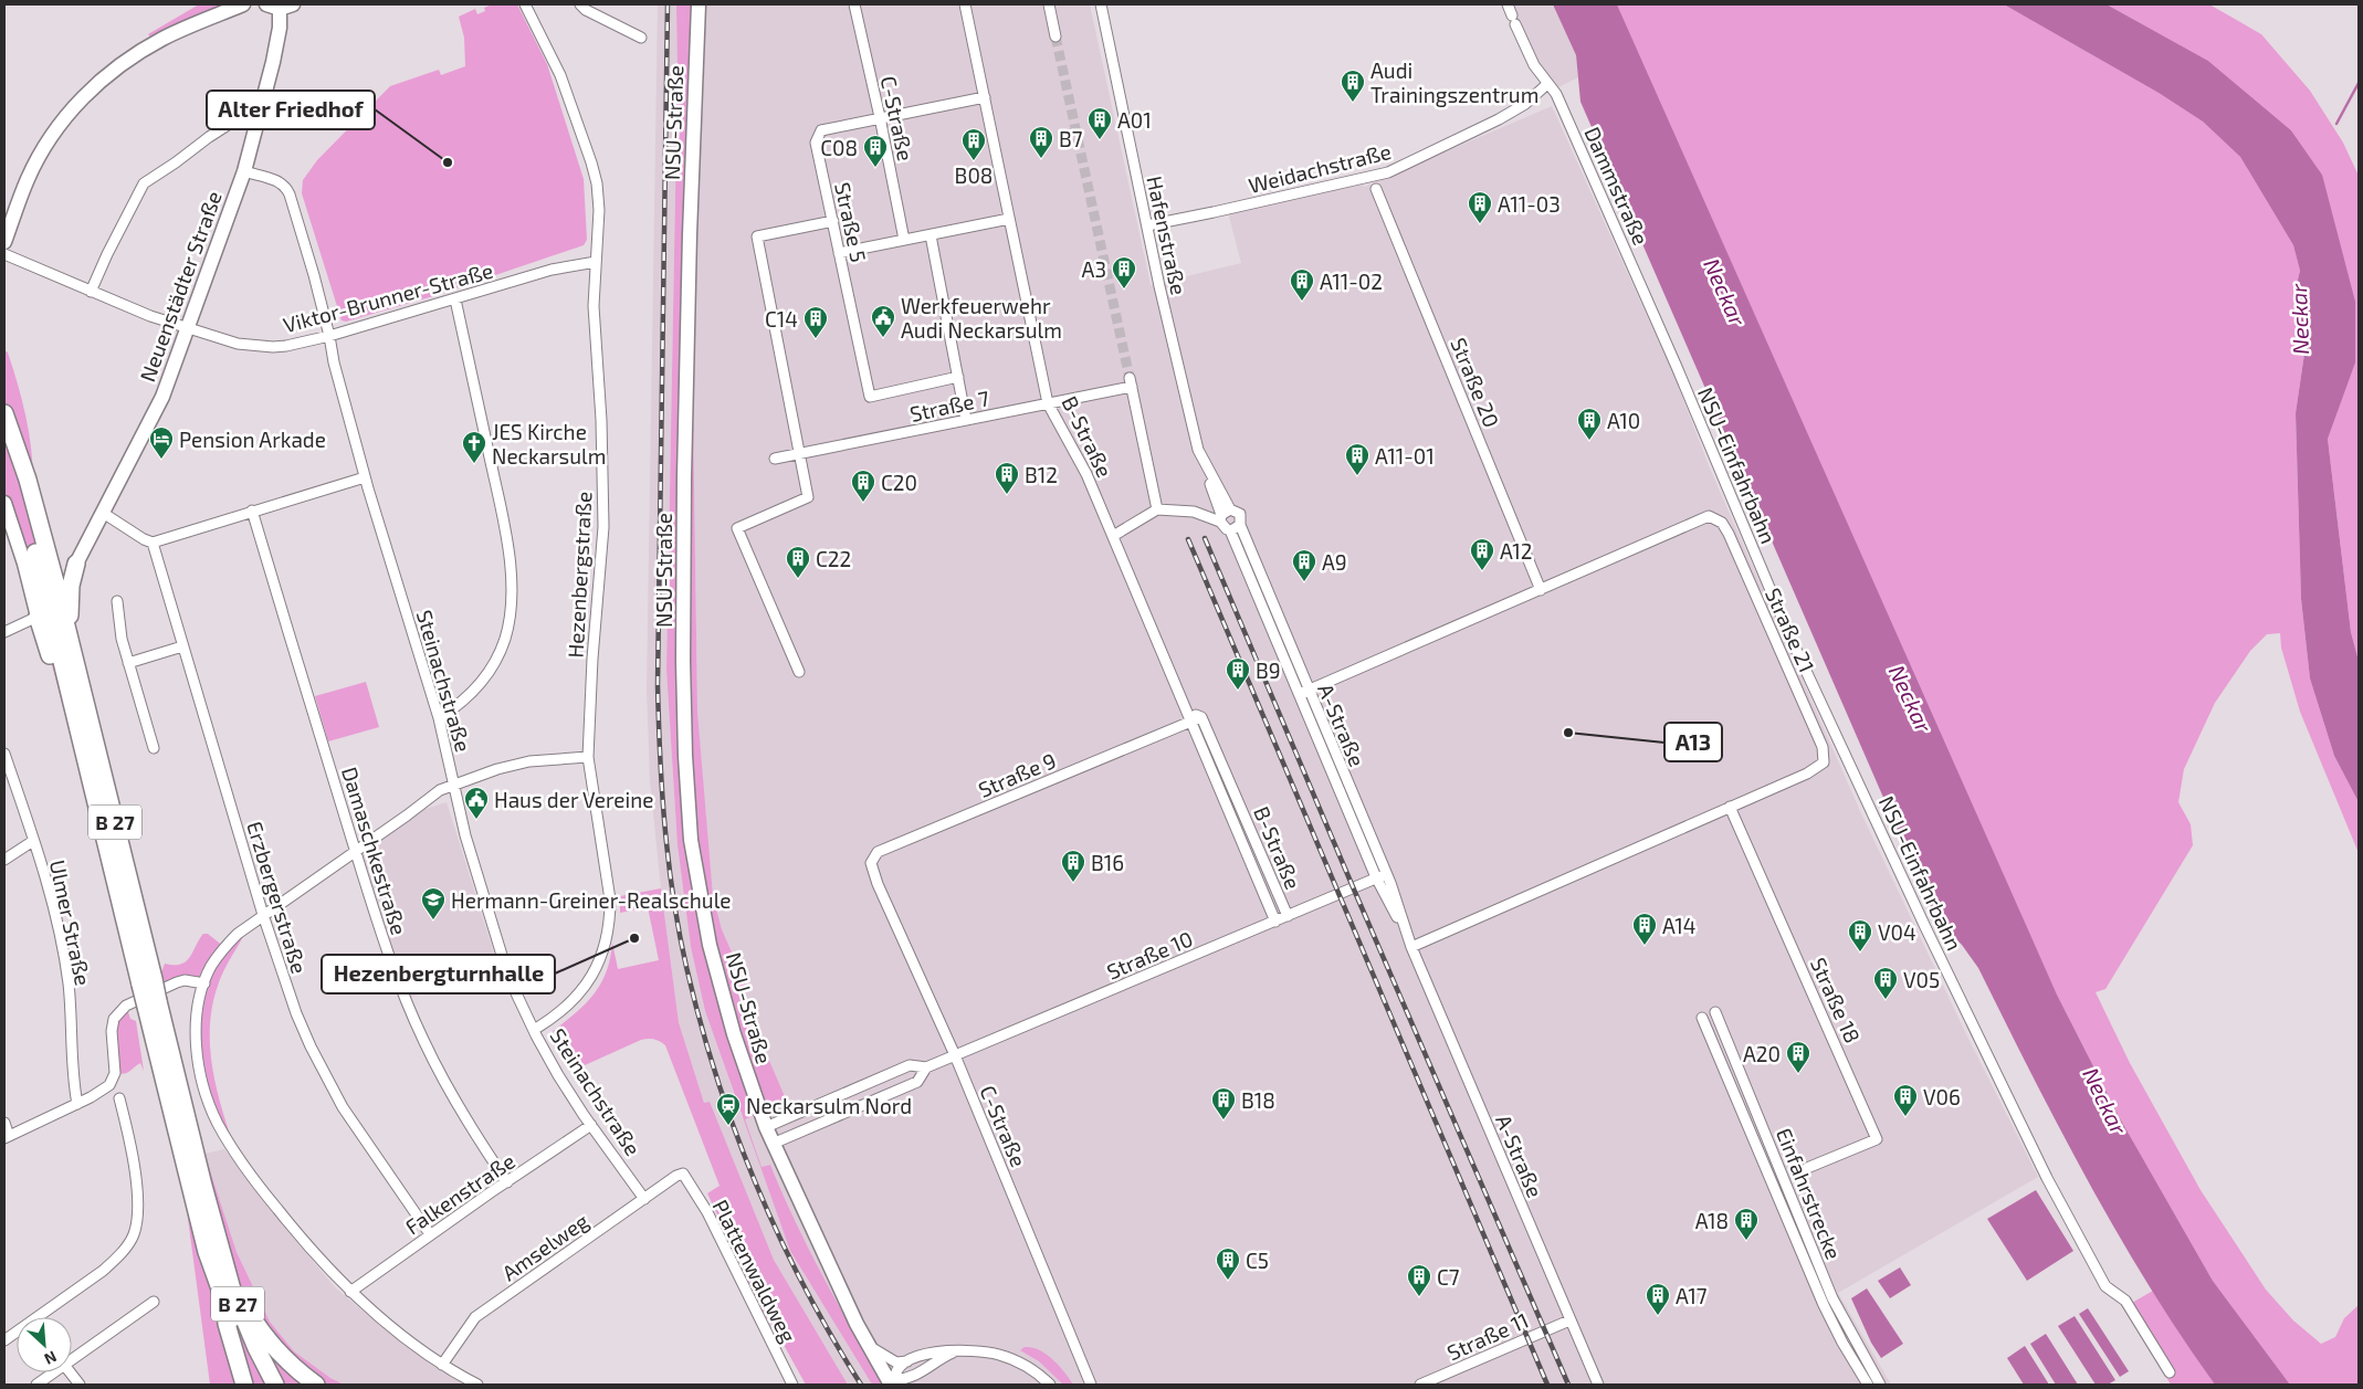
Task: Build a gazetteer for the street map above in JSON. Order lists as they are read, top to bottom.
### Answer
{
  "streets": {
    "highway": ["B 27"],
    "main road": ["NSU-Straße", "Neuenstädter Straße"],
    "street": [
      "C-Straße",
      "Weidachstraße",
      "Dammstraße",
      "Straße 5",
      "Hafenstraße",
      "Viktor-Brunner-Straße",
      "Straße 20",
      "Straße 7",
      "B-Straße",
      "NSU-Einfahrbahn",
      "Hezenbergstraße",
      "Straße 21",
      "Steinachstraße",
      "A-Straße",
      "Straße 9",
      "Damaschkestraße",
      "Erzbergerstraße",
      "Ulmer Straße",
      "Straße 10",
      "Straße 18",
      "Falkenstraße",
      "Einfahrstrecke",
      "Amselweg",
      "Plattenwaldweg",
      "Straße 11"
    ]
  },
  "crossings": [
    ["C-Straße", "Straße 5"],
    ["C-Straße", "Straße 9"],
    ["C-Straße", "Straße 10"],
    ["Weidachstraße", "Dammstraße"],
    ["Weidachstraße", "Hafenstraße"],
    ["Dammstraße", "NSU-Einfahrbahn"],
    ["Straße 5", "B-Straße"],
    ["Hafenstraße", "A-Straße"],
    ["Neuenstädter Straße", "Viktor-Brunner-Straße"],
    ["Neuenstädter Straße", "Steinachstraße"],
    ["Viktor-Brunner-Straße", "Hezenbergstraße"],
    ["Viktor-Brunner-Straße", "Steinachstraße"],
    ["Straße 20", "Straße 21"],
    ["Straße 7", "B-Straße"],
    ["B-Straße", "Straße 9"],
    ["B-Straße", "Straße 10"],
    ["Hezenbergstraße", "Steinachstraße"],
    ["Straße 21", "A-Straße"],
    ["Straße 21", "Straße 18"],
    ["Steinachstraße", "Falkenstraße"],
    ["Steinachstraße", "Amselweg"],
    ["A-Straße", "Straße 10"],
    ["A-Straße", "Straße 11"],
    ["Damaschkestraße", "Falkenstraße"],
    ["Erzbergerstraße", "Falkenstraße"],
    ["Amselweg", "Plattenwaldweg"]
  ],
  "water": ["Neckar"],
  "places": {
    "building": [
      "Audi Trainingszentrum",
      "A01",
      "B7",
      "B08",
      "C08",
      "A11-03",
      "A3",
      "A11-02",
      "C14",
      "A10",
      "A11-01",
      "B12",
      "C20",
      "A12",
      "C22",
      "A9",
      "B9",
      "B16",
      "A14",
      "V04",
      "V05",
      "A20",
      "V06",
      "B18",
      "A18",
      "C5",
      "C7",
      "A17"
    ],
    "other": ["Alter Friedhof", "A13", "Hezenbergturnhalle"],
    "public building": ["Werkfeuerwehr Audi Neckarsulm", "Haus der Vereine"],
    "hotel": ["Pension Arkade"],
    "church": ["JES Kirche Neckarsulm"],
    "school or university": ["Hermann-Greiner-Realschule"],
    "station": ["Neckarsulm Nord"]
  },
  "north": "bottom right"
}
